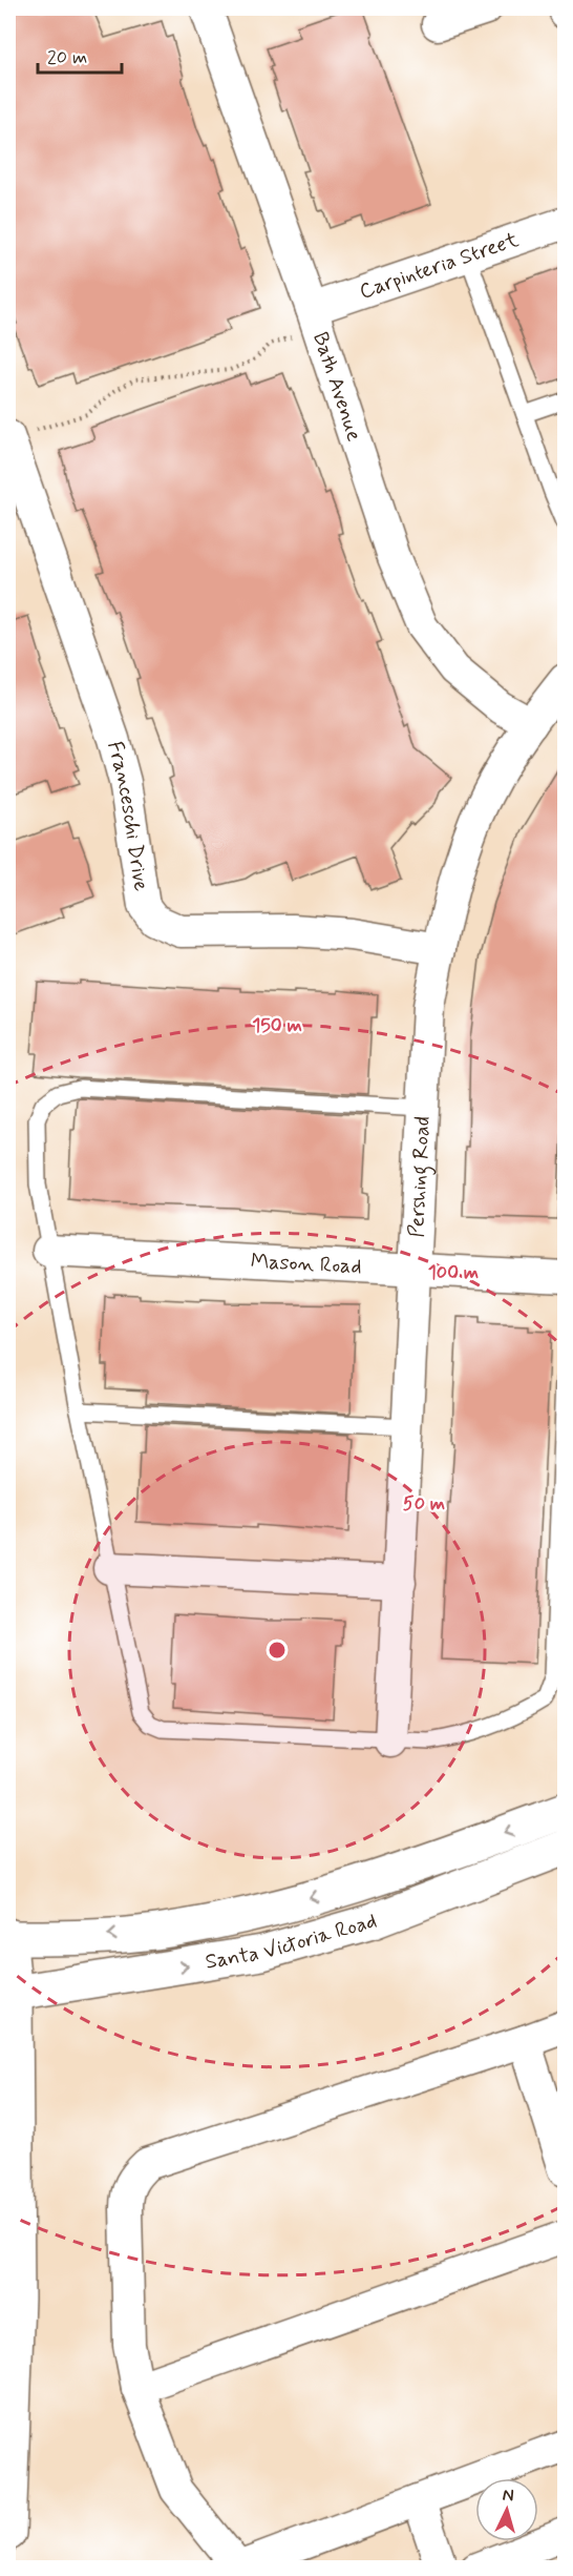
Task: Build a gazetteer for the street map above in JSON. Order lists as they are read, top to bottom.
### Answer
{
  "streets": {
    "street": [
      "Carpinteria Street",
      "Bath Avenue",
      "Franceschi Drive",
      "Pershing Road",
      "Mason Road",
      "Santa Victoria Road"
    ]
  },
  "crossings": [
    ["Carpinteria Street", "Bath Avenue"],
    ["Bath Avenue", "Pershing Road"],
    ["Franceschi Drive", "Pershing Road"],
    ["Pershing Road", "Mason Road"]
  ],
  "scale_bar": "20 m",
  "north": "top",
  "rings": ["150 m", "100 m", "50 m"]
}
